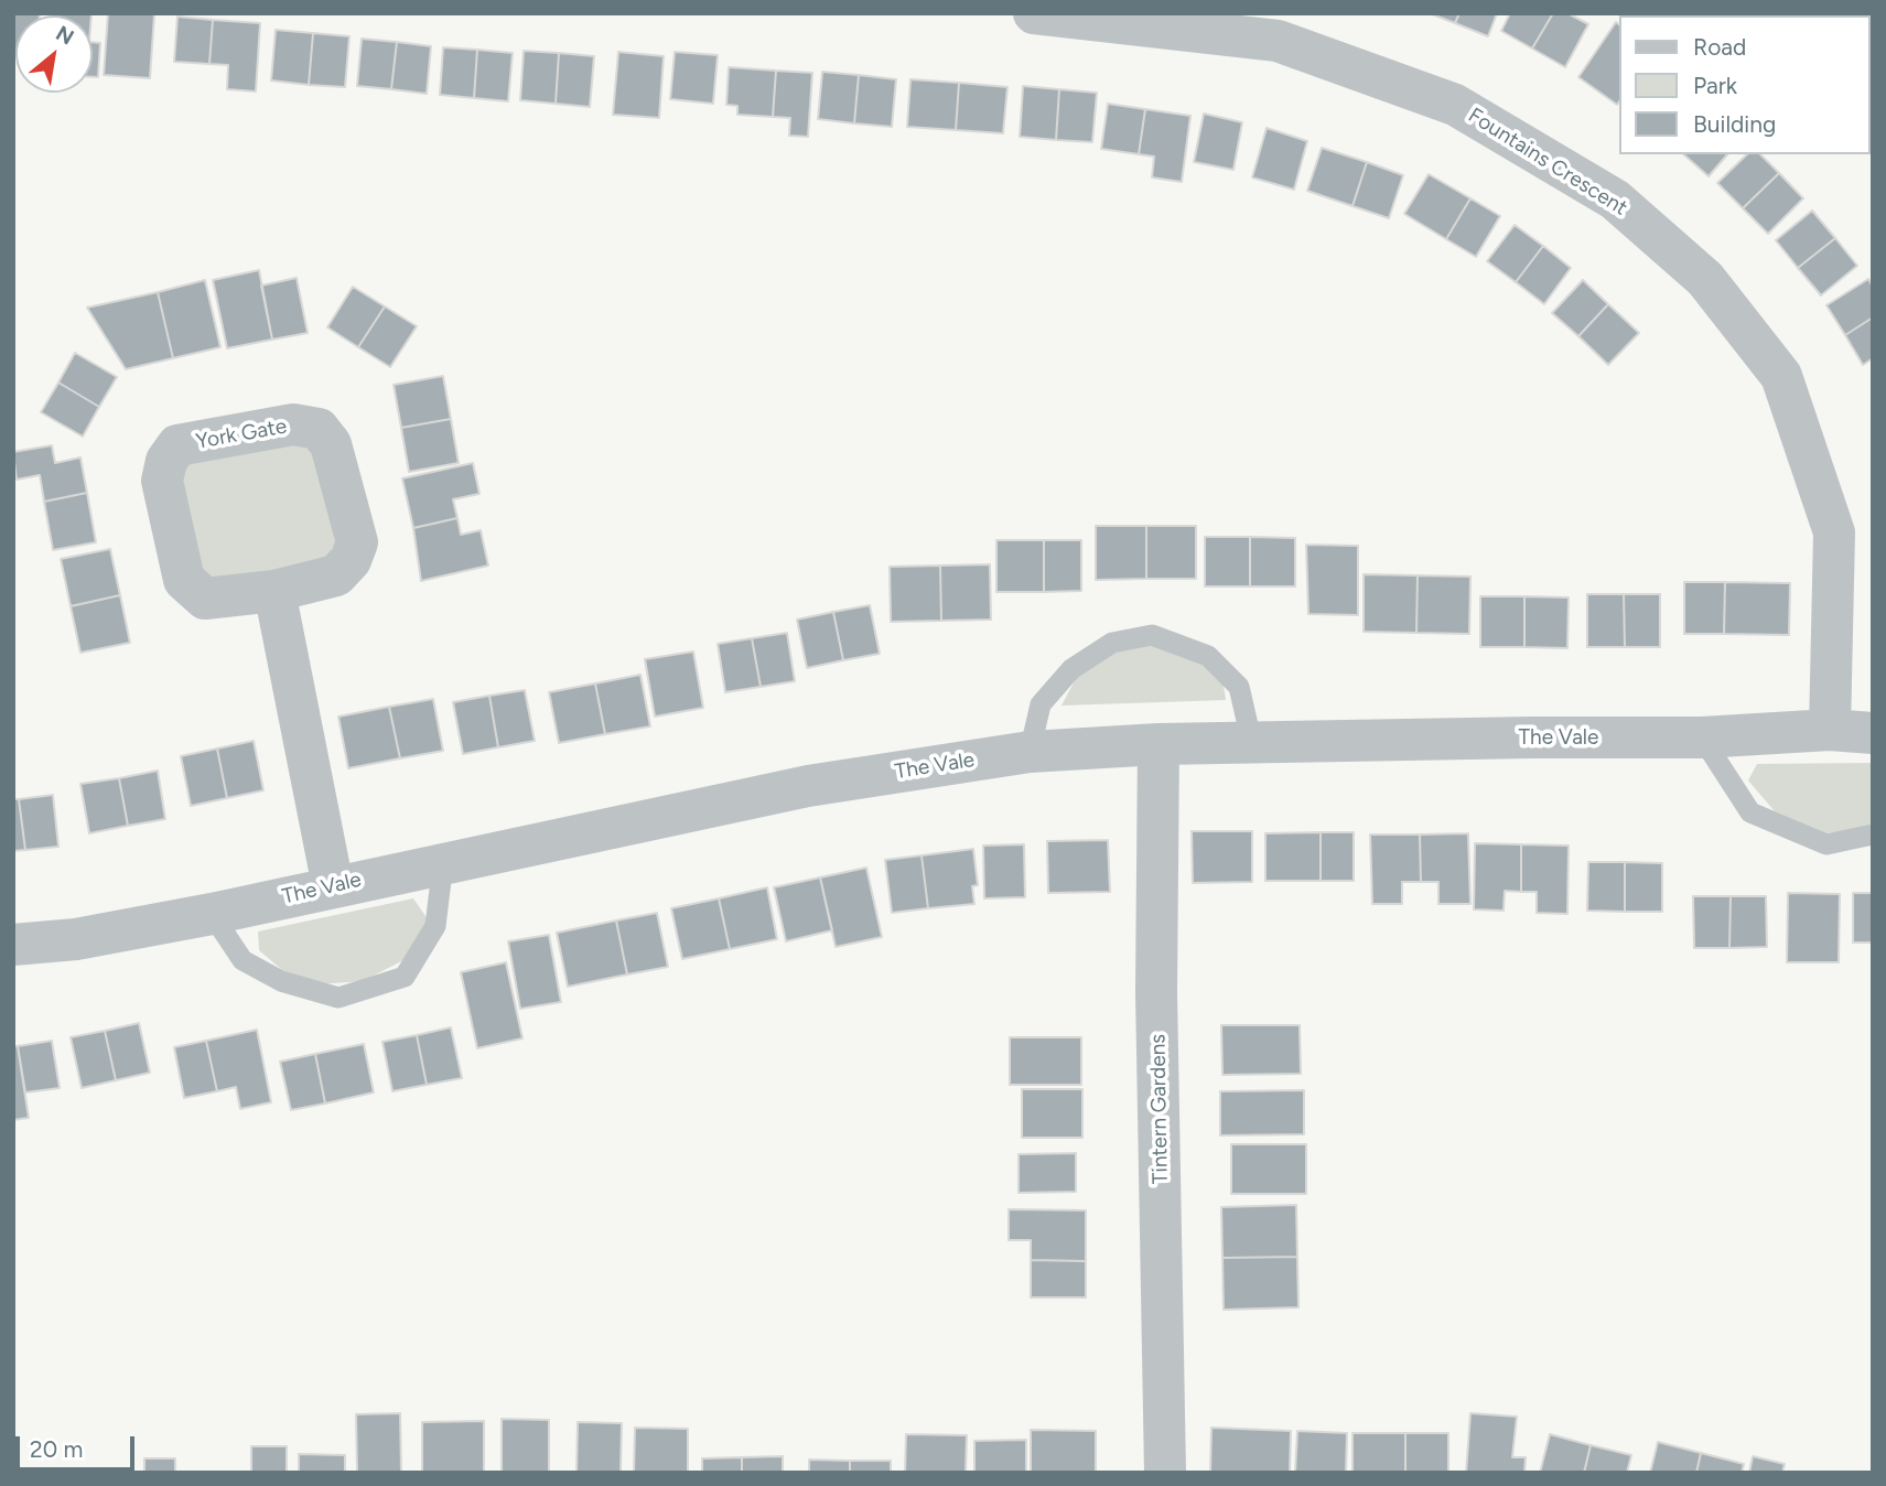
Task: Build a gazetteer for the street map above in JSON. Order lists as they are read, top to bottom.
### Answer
{
  "streets": {
    "street": [
      "Fountains Crescent",
      "York Gate",
      "The Vale",
      "Tintern Gardens"
    ]
  },
  "crossings": [
    ["Fountains Crescent", "The Vale"],
    ["The Vale", "Tintern Gardens"]
  ],
  "legend": ["Road", "Park", "Building"],
  "scale_bar": "20 m",
  "north": "top right"
}
